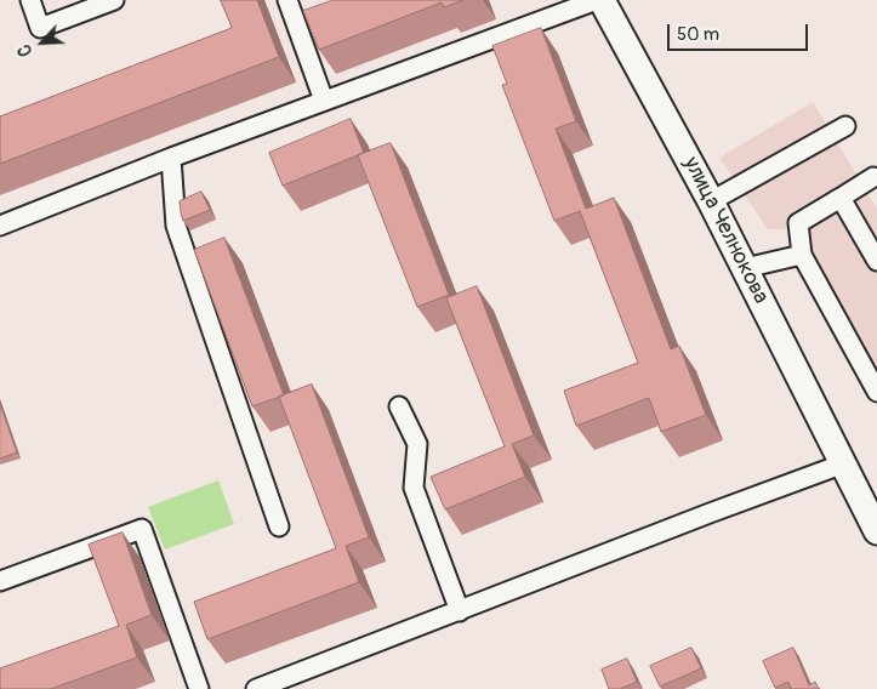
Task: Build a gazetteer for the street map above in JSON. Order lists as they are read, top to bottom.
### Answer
{
  "streets": {
    "main road": ["улица Челнокова"]
  },
  "scale_bar": "50 m",
  "north": "bottom left"
}
